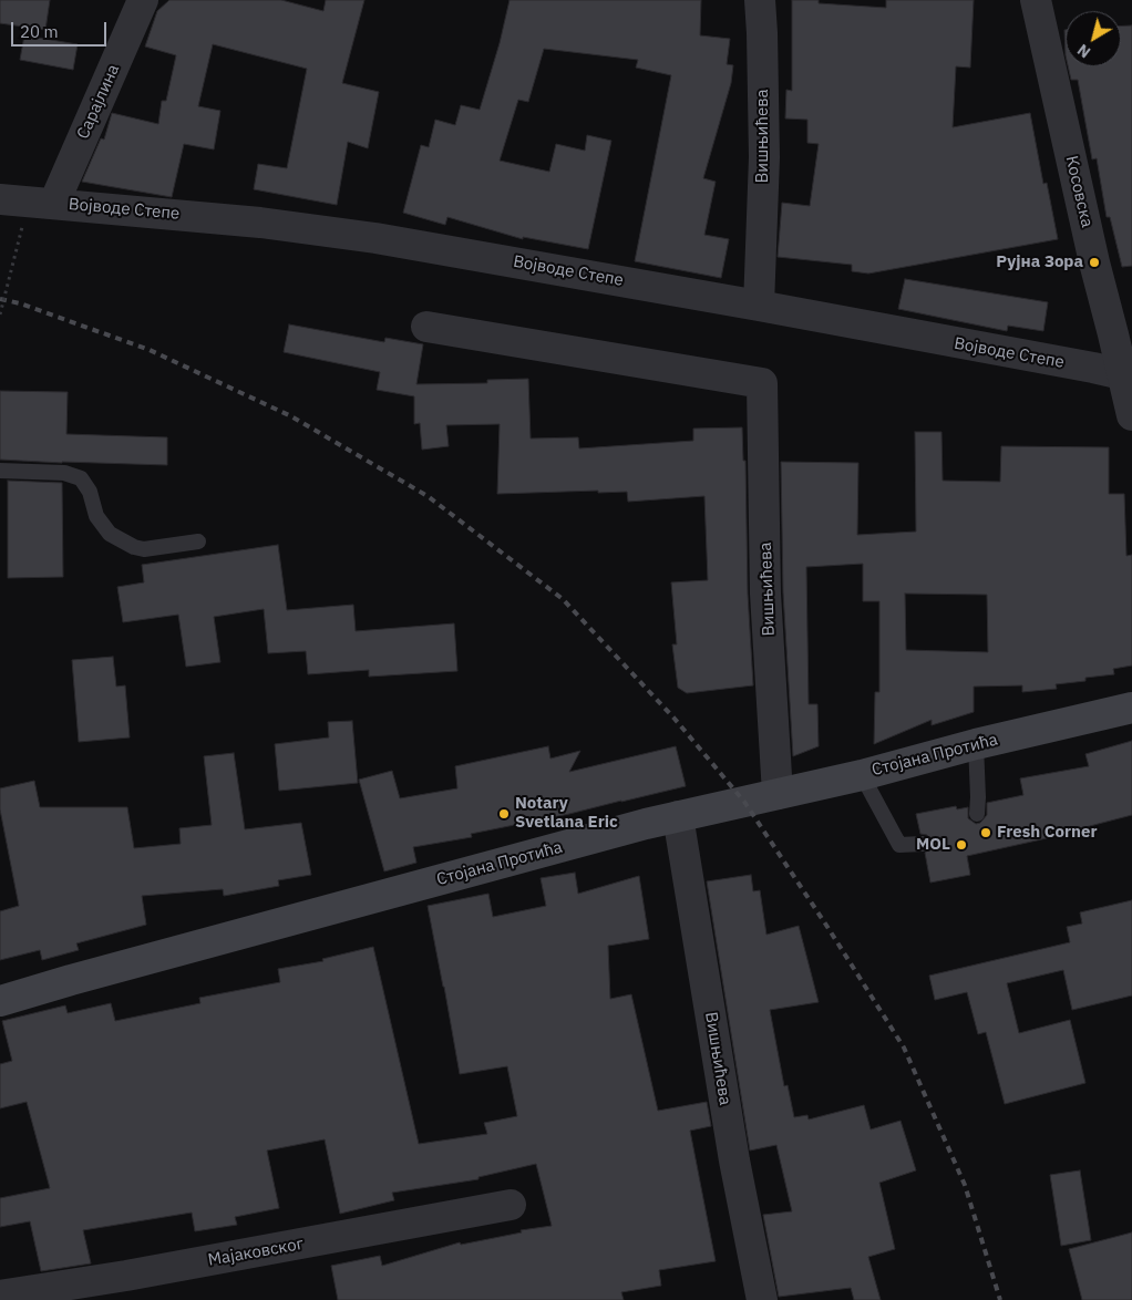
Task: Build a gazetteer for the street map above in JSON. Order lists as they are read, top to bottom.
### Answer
{
  "streets": {
    "main road": ["Стојана Протића"],
    "street": [
      "Сарајлина",
      "Вишњићева",
      "Косовска",
      "Војводе Степе",
      "Мајаковског"
    ]
  },
  "crossings": [
    ["Сарајлина", "Војводе Степе"],
    ["Вишњићева", "Војводе Степе"],
    ["Вишњићева", "Стојана Протића"],
    ["Косовска", "Војводе Степе"]
  ],
  "places": [
    "Рујна Зора",
    "Notary Svetlana Eric",
    "Fresh Corner",
    "MOL"
  ],
  "scale_bar": "20 m",
  "north": "bottom left"
}
